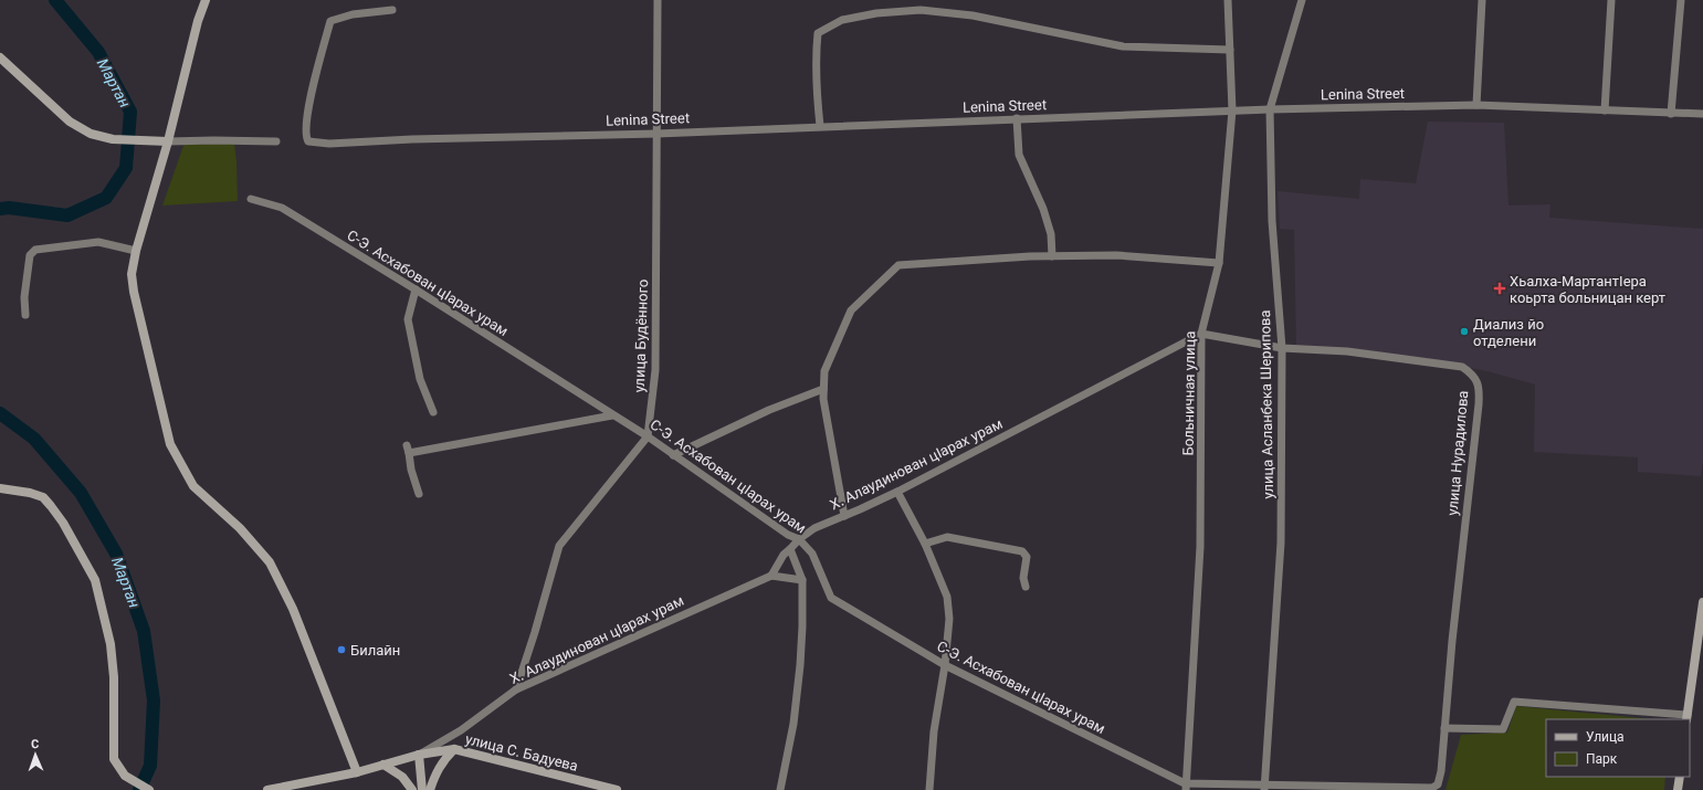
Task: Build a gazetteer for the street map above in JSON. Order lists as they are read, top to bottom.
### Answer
{
  "streets": {
    "main road": ["улица С. Бадуева"],
    "street": [
      "Lenina Street",
      "С-Э. Асхабован цIарах урам",
      "улица Будённого",
      "Больничная улица",
      "улица Асланбека Шерипова",
      "улица Нурадилова",
      "Х. Алаудинован цIарах урам"
    ]
  },
  "crossings": [
    ["Lenina Street", "улица Будённого"],
    ["Lenina Street", "Больничная улица"],
    ["Lenina Street", "улица Асланбека Шерипова"],
    ["С-Э. Асхабован цIарах урам", "улица Будённого"],
    ["С-Э. Асхабован цIарах урам", "Больничная улица"],
    ["С-Э. Асхабован цIарах урам", "улица Асланбека Шерипова"],
    ["С-Э. Асхабован цIарах урам", "улица Нурадилова"],
    ["С-Э. Асхабован цIарах урам", "Х. Алаудинован цIарах урам"],
    ["Больничная улица", "Х. Алаудинован цIарах урам"],
    ["улица Асланбека Шерипова", "улица Нурадилова"],
    ["Х. Алаудинован цIарах урам", "улица С. Бадуева"]
  ],
  "water": ["Мартан"],
  "places": {
    "health": ["Хьалха-МартантIера коьрта больницан керт"],
    "other": ["Диализ йо отделени", "Билайн"]
  },
  "legend": ["Улица", "Парк"],
  "north": "top"
}
